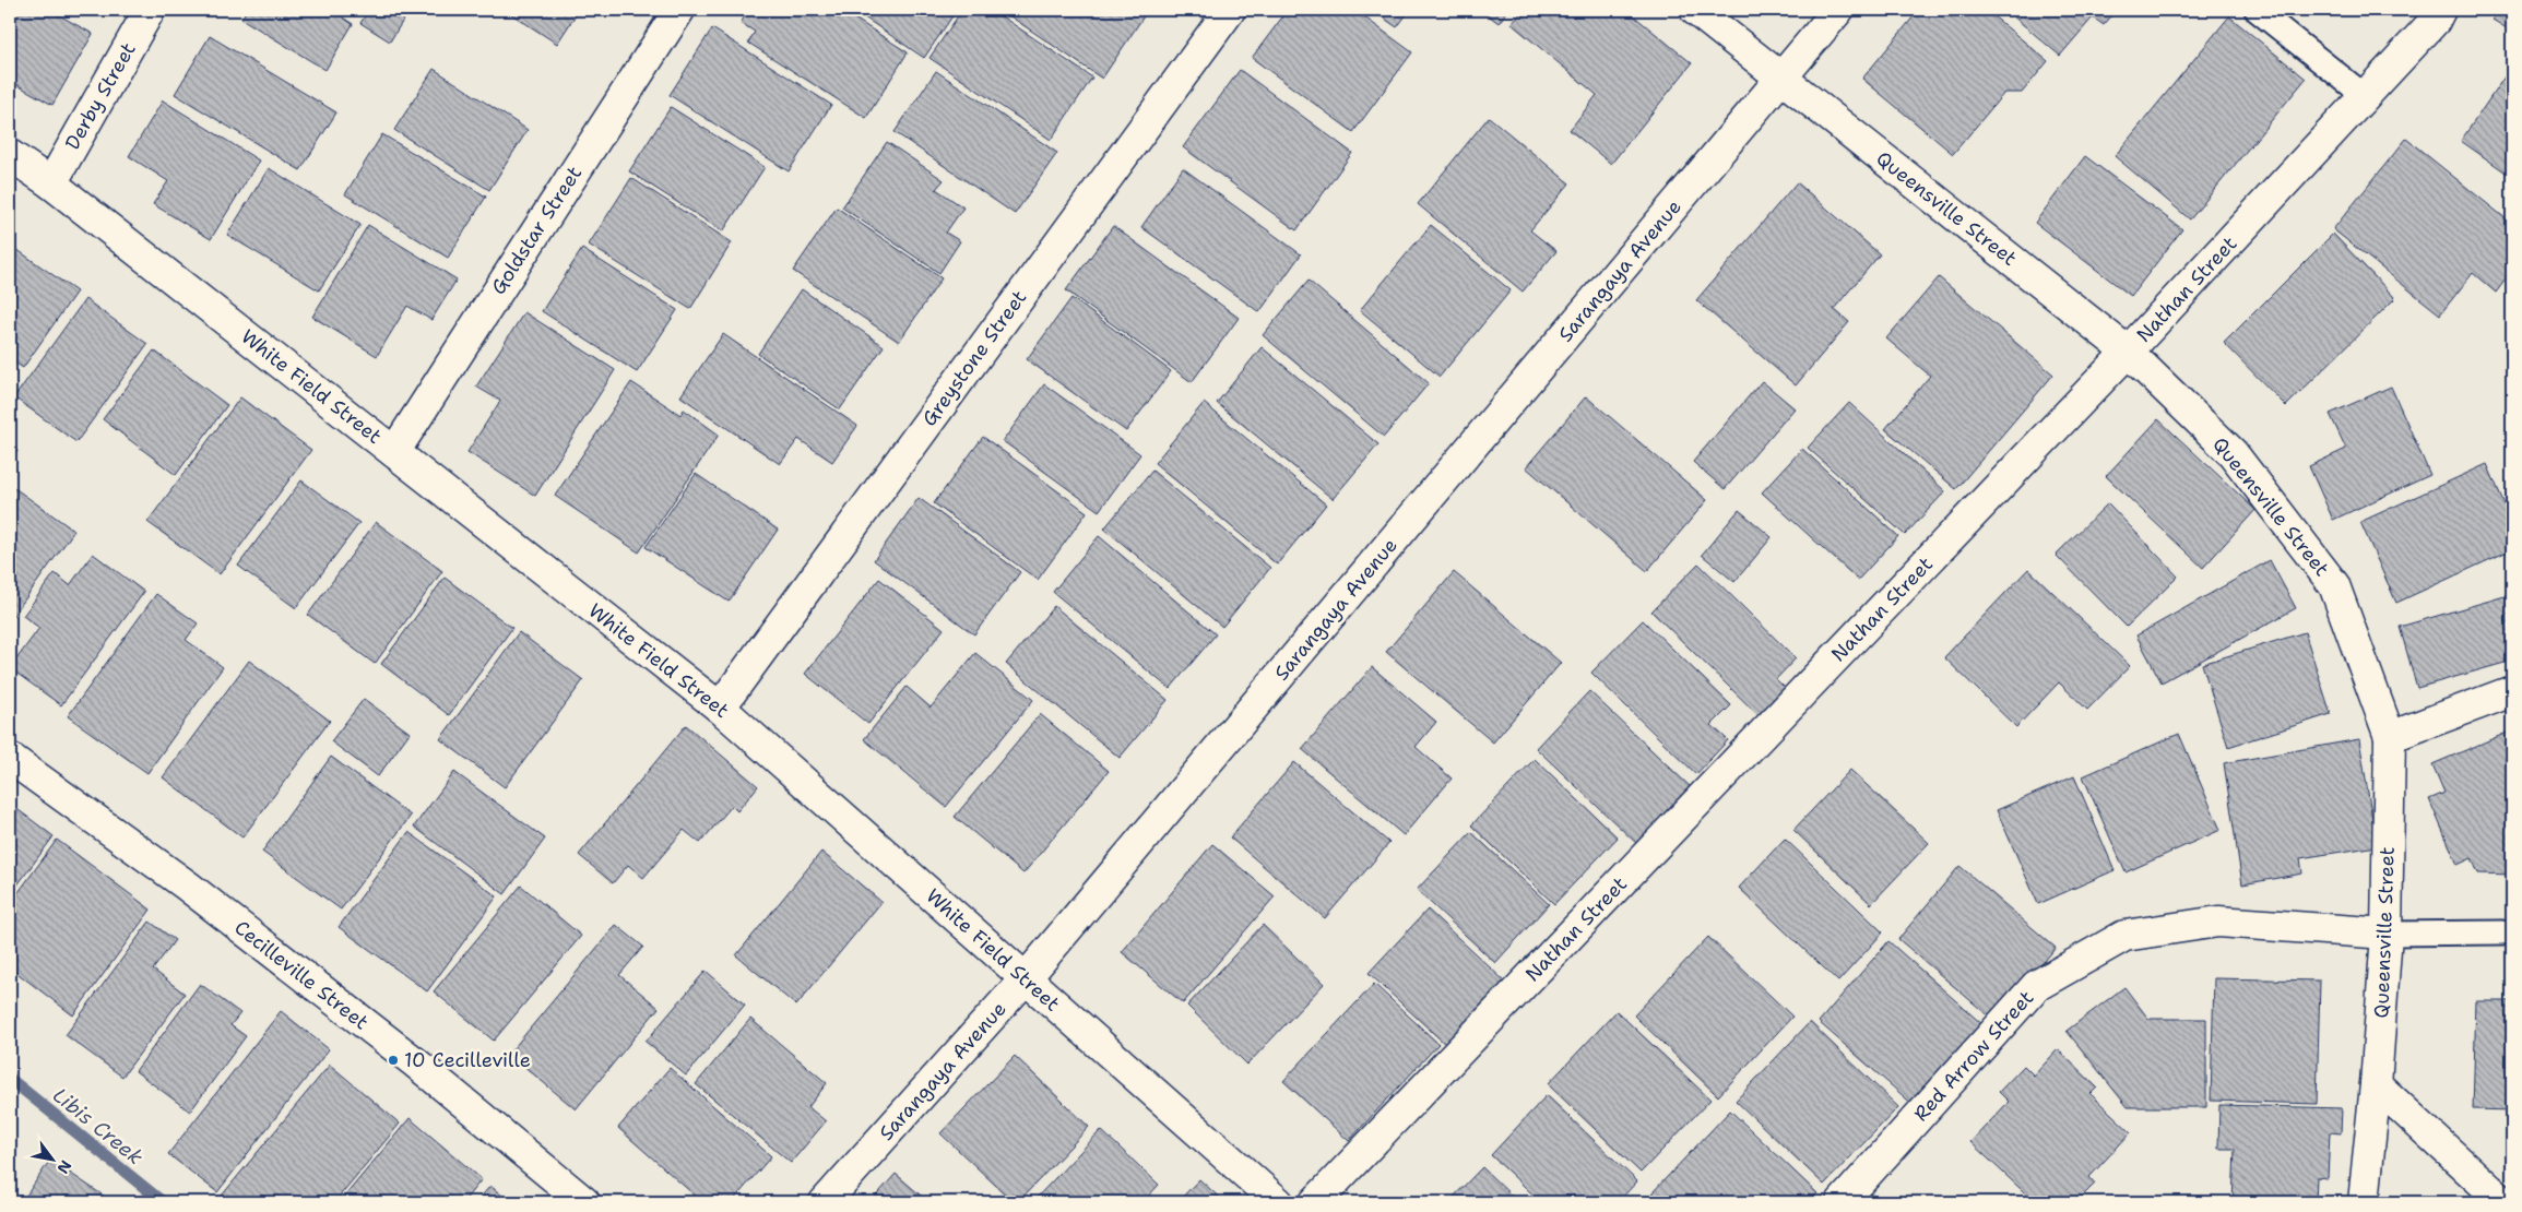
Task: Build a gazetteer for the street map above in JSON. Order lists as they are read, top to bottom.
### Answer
{
  "streets": {
    "street": [
      "Derby Street",
      "Queensville Street",
      "Goldstar Street",
      "Sarangaya Avenue",
      "Nathan Street",
      "Greystone Street",
      "White Field Street",
      "Cecilleville Street",
      "Red Arrow Street"
    ]
  },
  "crossings": [
    ["Derby Street", "White Field Street"],
    ["Queensville Street", "Sarangaya Avenue"],
    ["Queensville Street", "Nathan Street"],
    ["Queensville Street", "Red Arrow Street"],
    ["Goldstar Street", "White Field Street"],
    ["Sarangaya Avenue", "White Field Street"],
    ["Greystone Street", "White Field Street"]
  ],
  "water": ["Libis Creek"],
  "places": ["10 Cecilleville"],
  "north": "bottom right"
}
